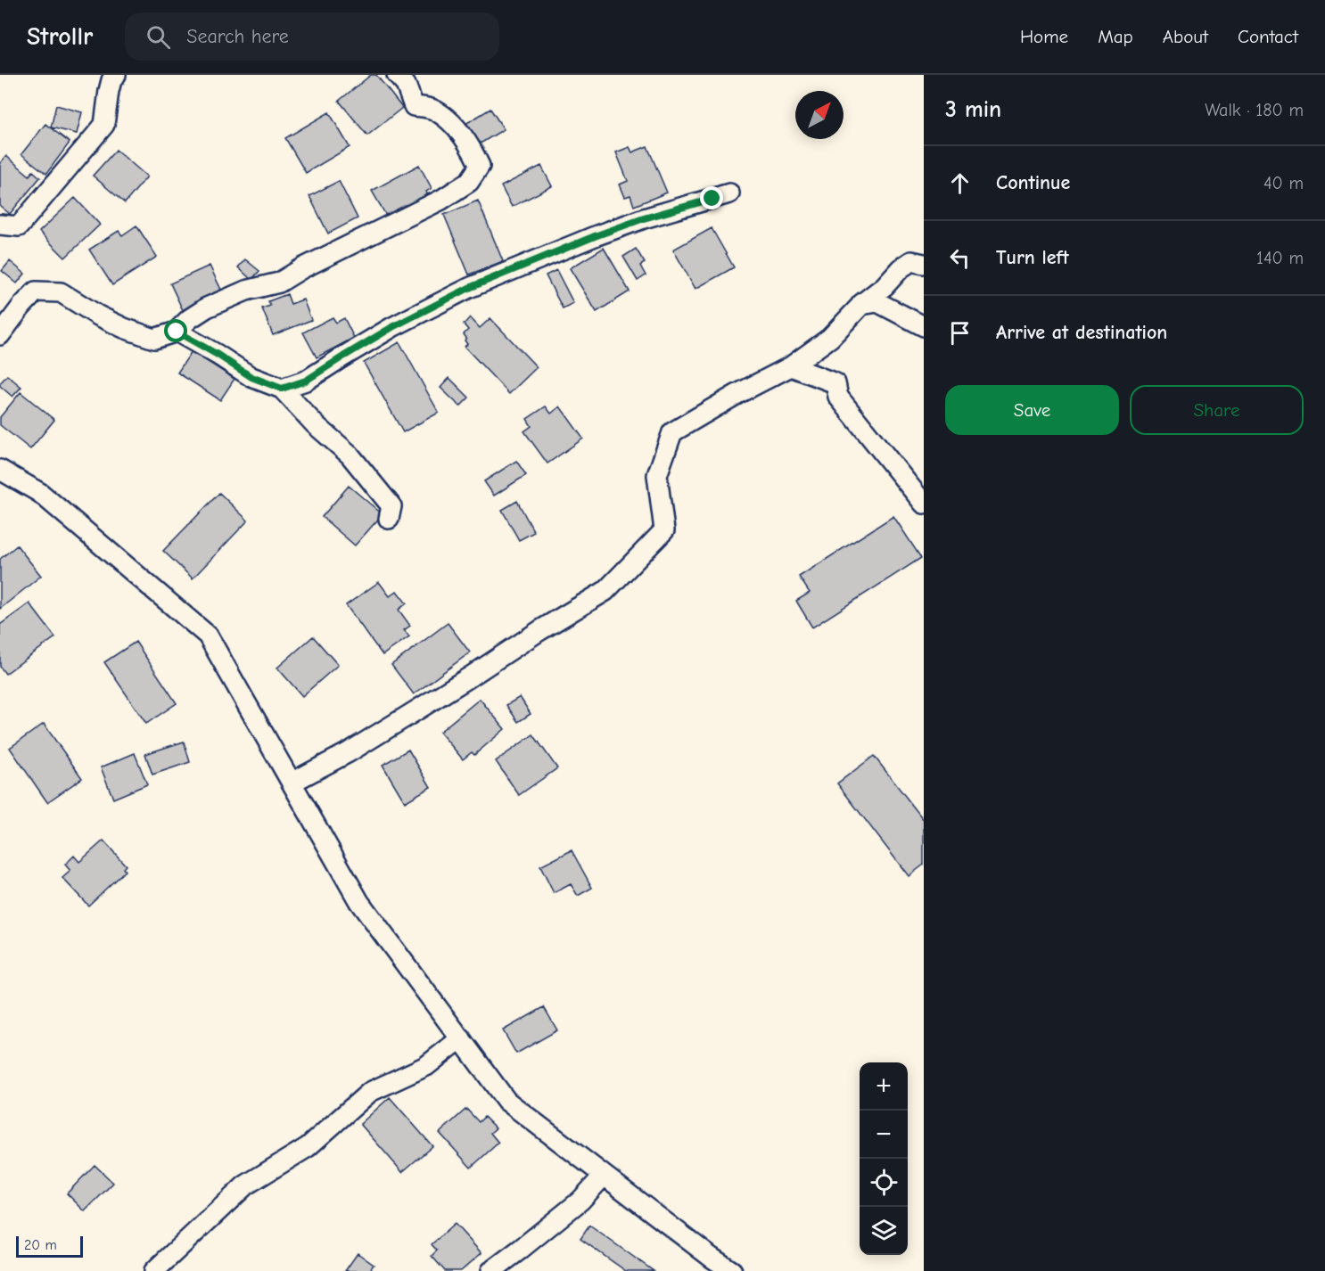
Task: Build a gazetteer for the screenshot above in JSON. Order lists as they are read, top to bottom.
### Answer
{
  "scale_bar": "20 m",
  "north": "top right",
  "page": {
    "header": "Strollr",
    "search": "Search here",
    "nav": [
      "Home",
      "Map",
      "About",
      "Contact"
    ],
    "heading": ["3 min", "Walk · 180 m"],
    "list": [
      ["Continue", "40 m"],
      ["Turn left", "140 m"],
      "Arrive at destination"
    ],
    "buttons": ["Save", "Share"],
    "map_buttons": ["+", "−"],
    "scale": "20 m"
  }
}
